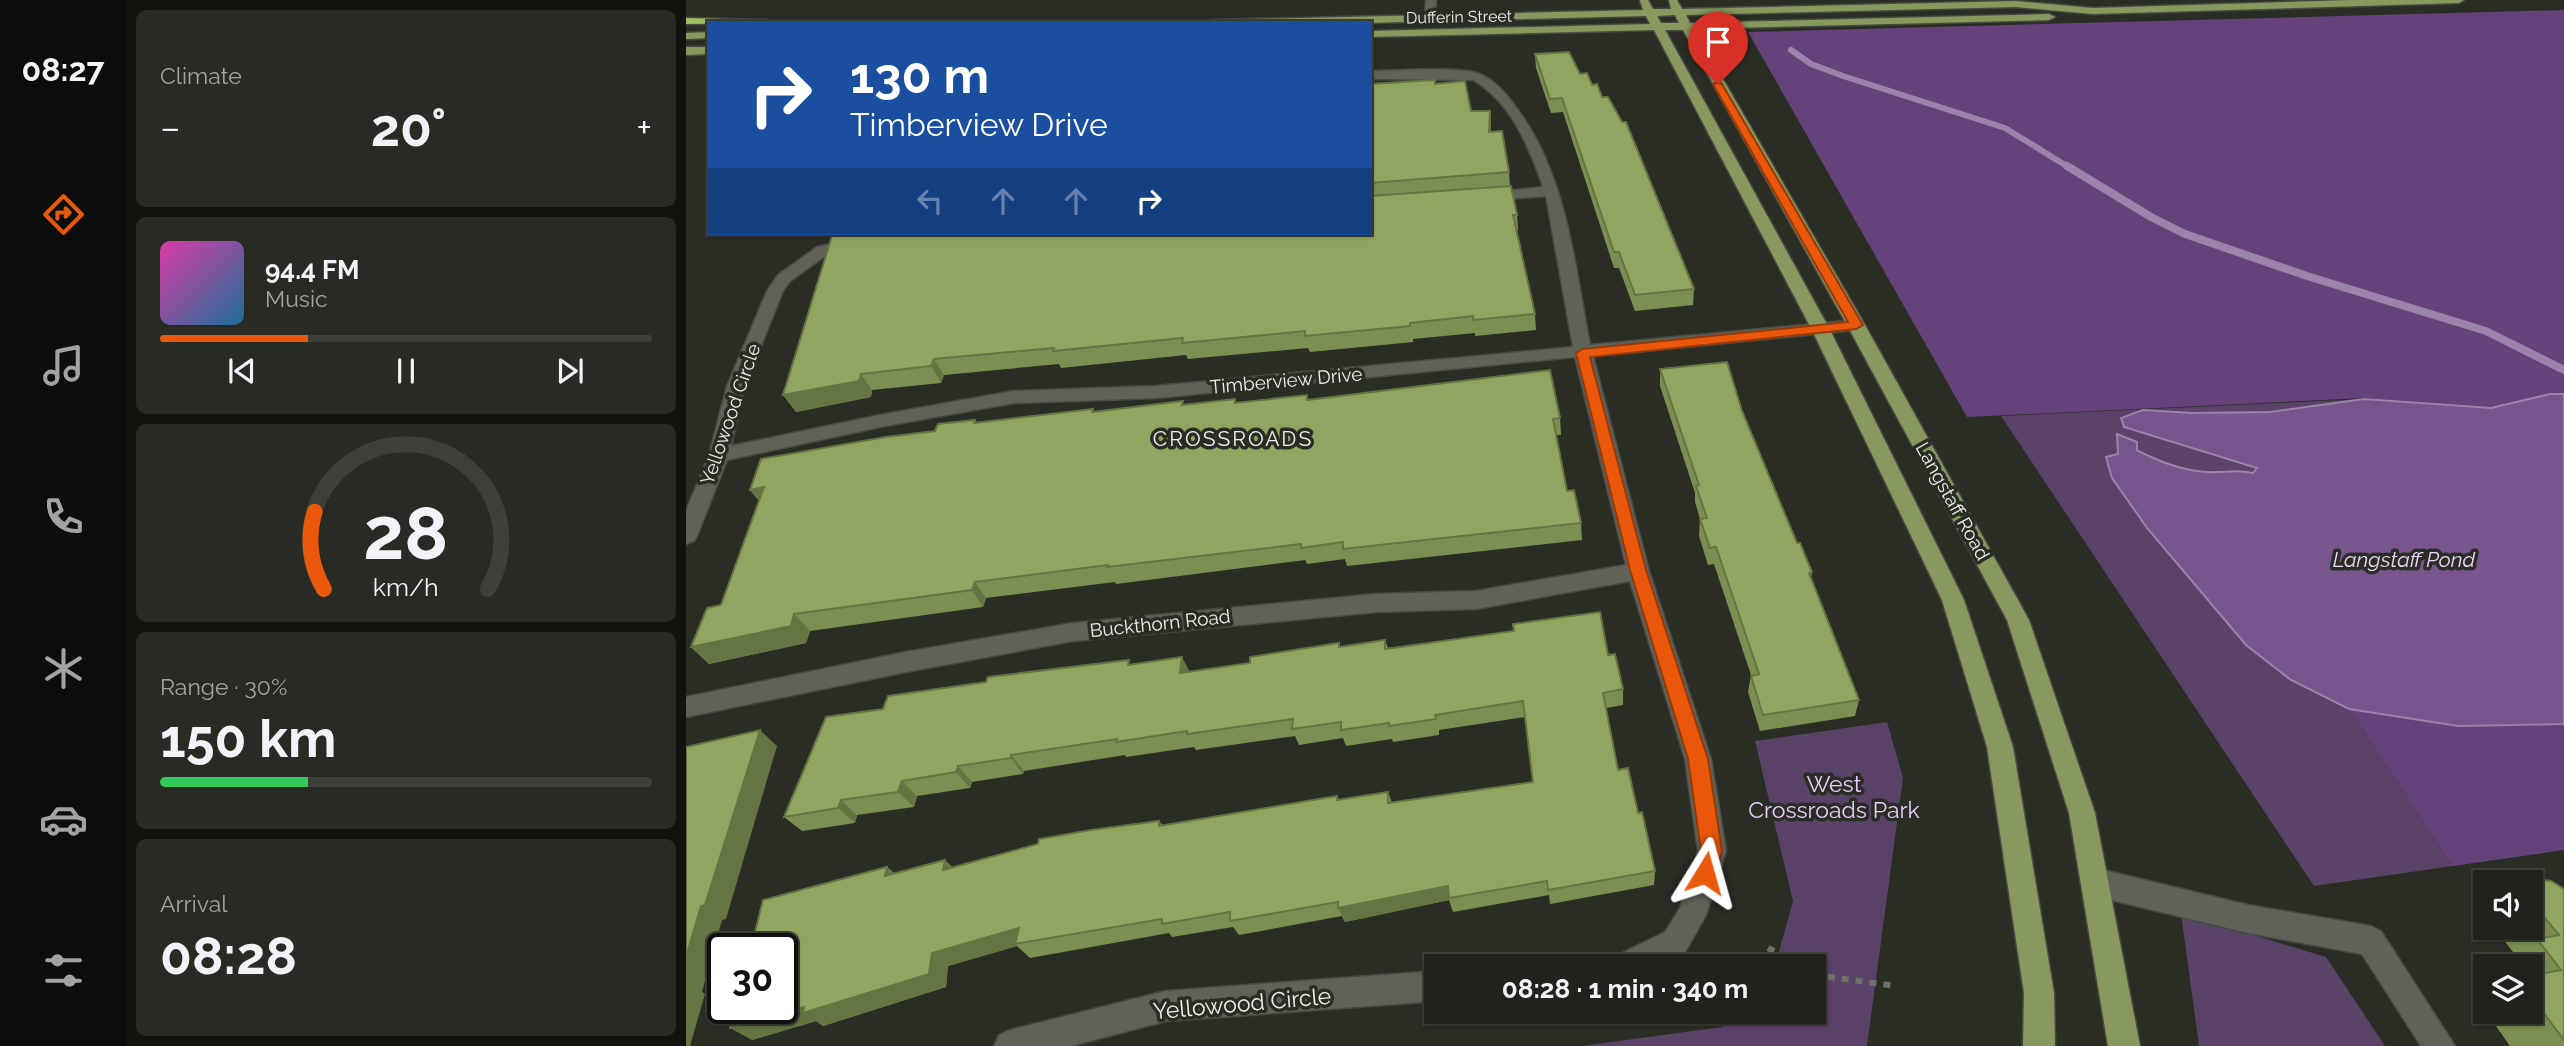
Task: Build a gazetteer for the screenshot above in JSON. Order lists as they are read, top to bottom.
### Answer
{
  "streets": {
    "main road": ["Dufferin Street", "Langstaff Road"],
    "street": ["Timberview Drive", "Yellowood Circle", "Buckthorn Road"]
  },
  "crossings": [
    ["Dufferin Street", "Langstaff Road"],
    ["Timberview Drive", "Yellowood Circle"],
    ["Timberview Drive", "Langstaff Road"]
  ],
  "districts": ["CROSSROADS"],
  "water": ["Langstaff Pond"],
  "parks": ["West Crossroads Park"],
  "page": {
    "tabs": "08:27",
    "tile": [
      "Climate",
      ["Range · 30%", "150 km"],
      ["Arrival", "08:28"]
    ],
    "turn": ["130 m", "Timberview Drive"],
    "heat": ["−", "20°", "+"],
    "song": ["94.4 FM", "Music"],
    "limit": "30",
    "trip": "08:28 · 1 min · 340 m",
    "gauge": ["28", "km/h"]
  }
}
